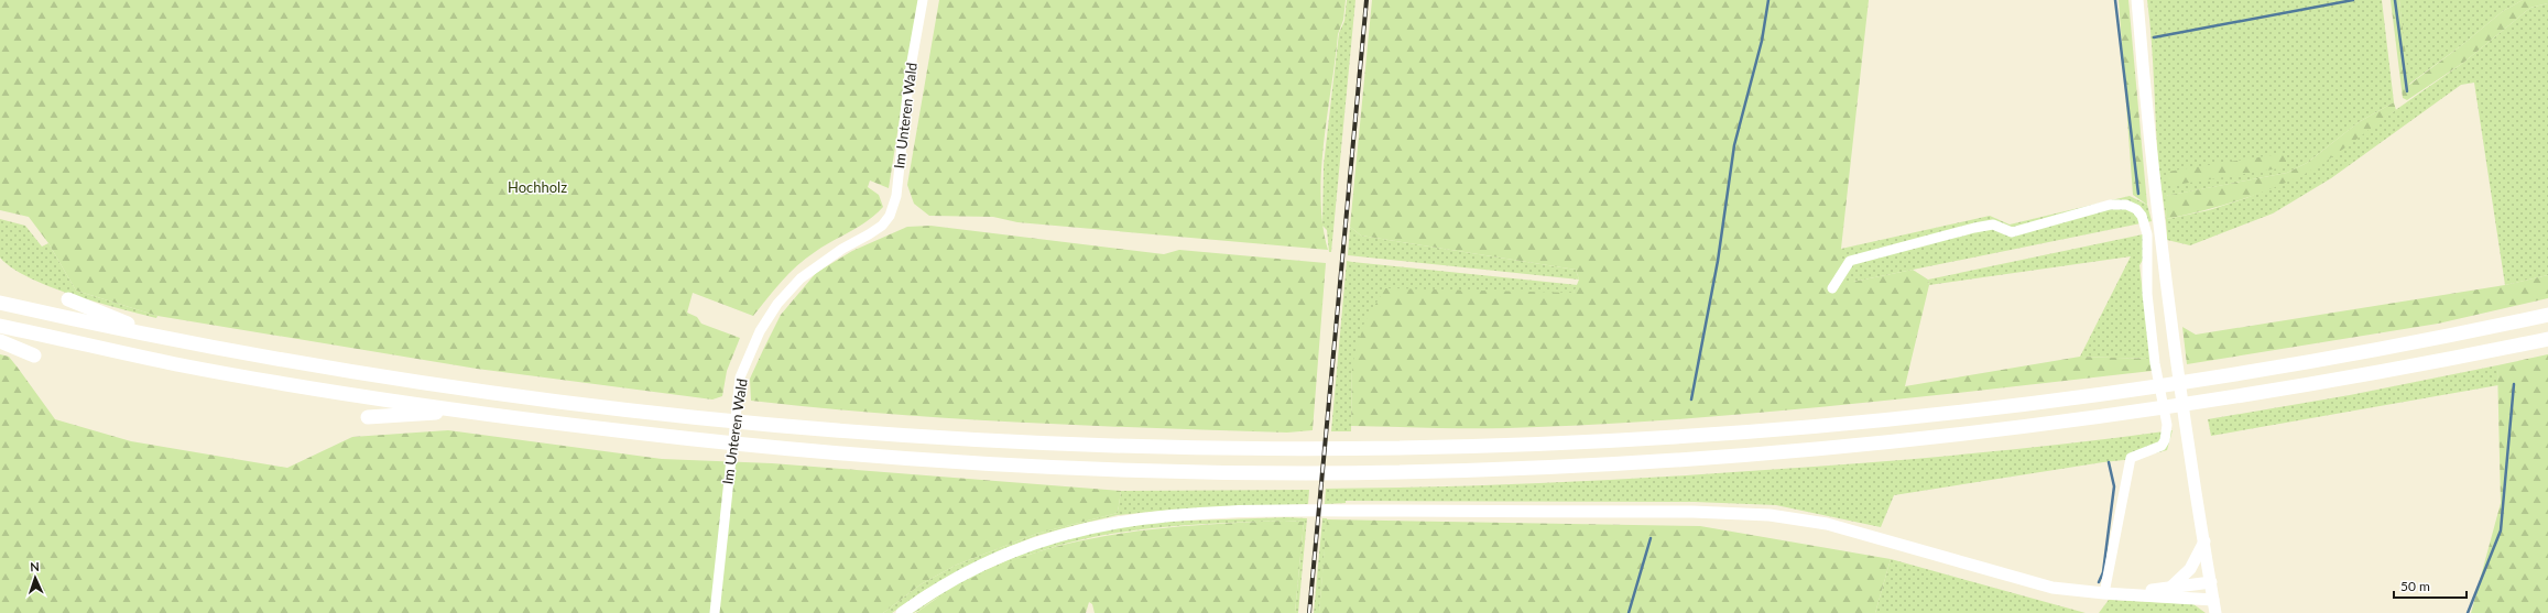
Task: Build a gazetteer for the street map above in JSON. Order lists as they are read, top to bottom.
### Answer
{
  "streets": {
    "street": ["Im Unteren Wald"]
  },
  "parks": ["Hochholz"],
  "scale_bar": "50 m",
  "north": "top"
}
